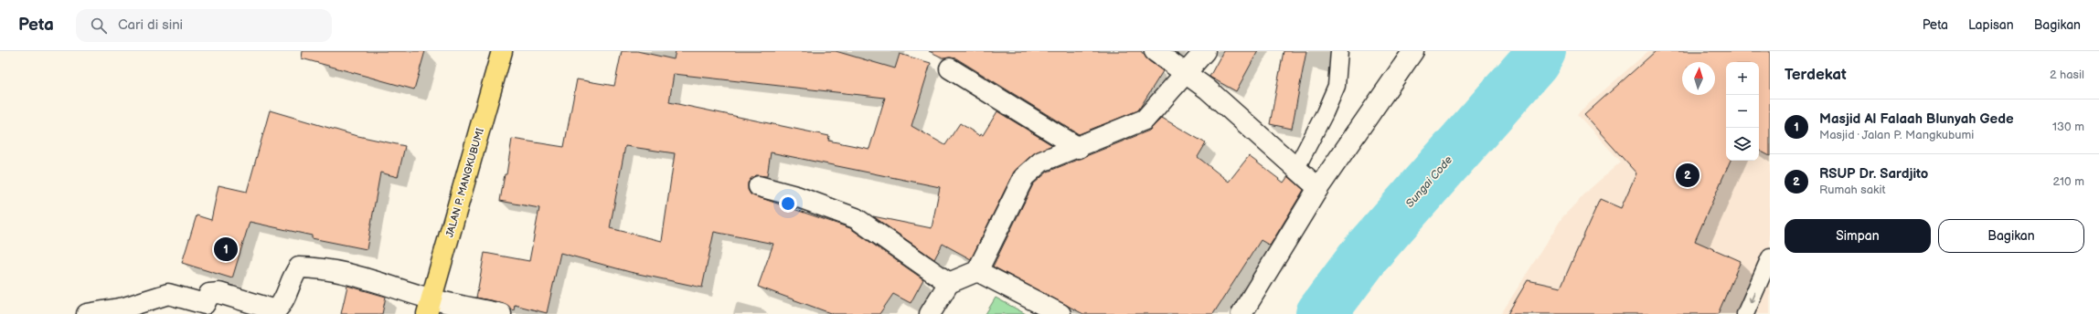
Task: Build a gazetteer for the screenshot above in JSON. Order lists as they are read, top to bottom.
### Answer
{
  "streets": {
    "main road": ["JALAN P. MANGKUBUMI"]
  },
  "water": ["Sungai Code"],
  "north": "top",
  "page": {
    "header": "Peta",
    "search": "Cari di sini",
    "nav": ["Peta", "Lapisan", "Bagikan"],
    "heading": ["Terdekat", "2 hasil"],
    "map_buttons": ["+", "−"],
    "list": [
      {
        "mark": "1",
        "name": "Masjid Al Falaah Blunyah Gede",
        "note": "Masjid · Jalan P. Mangkubumi",
        "value": "130 m"
      },
      {
        "mark": "2",
        "name": "RSUP Dr. Sardjito",
        "note": "Rumah sakit",
        "value": "210 m"
      }
    ],
    "pins": ["2", "1"],
    "buttons": ["Simpan", "Bagikan"]
  }
}
